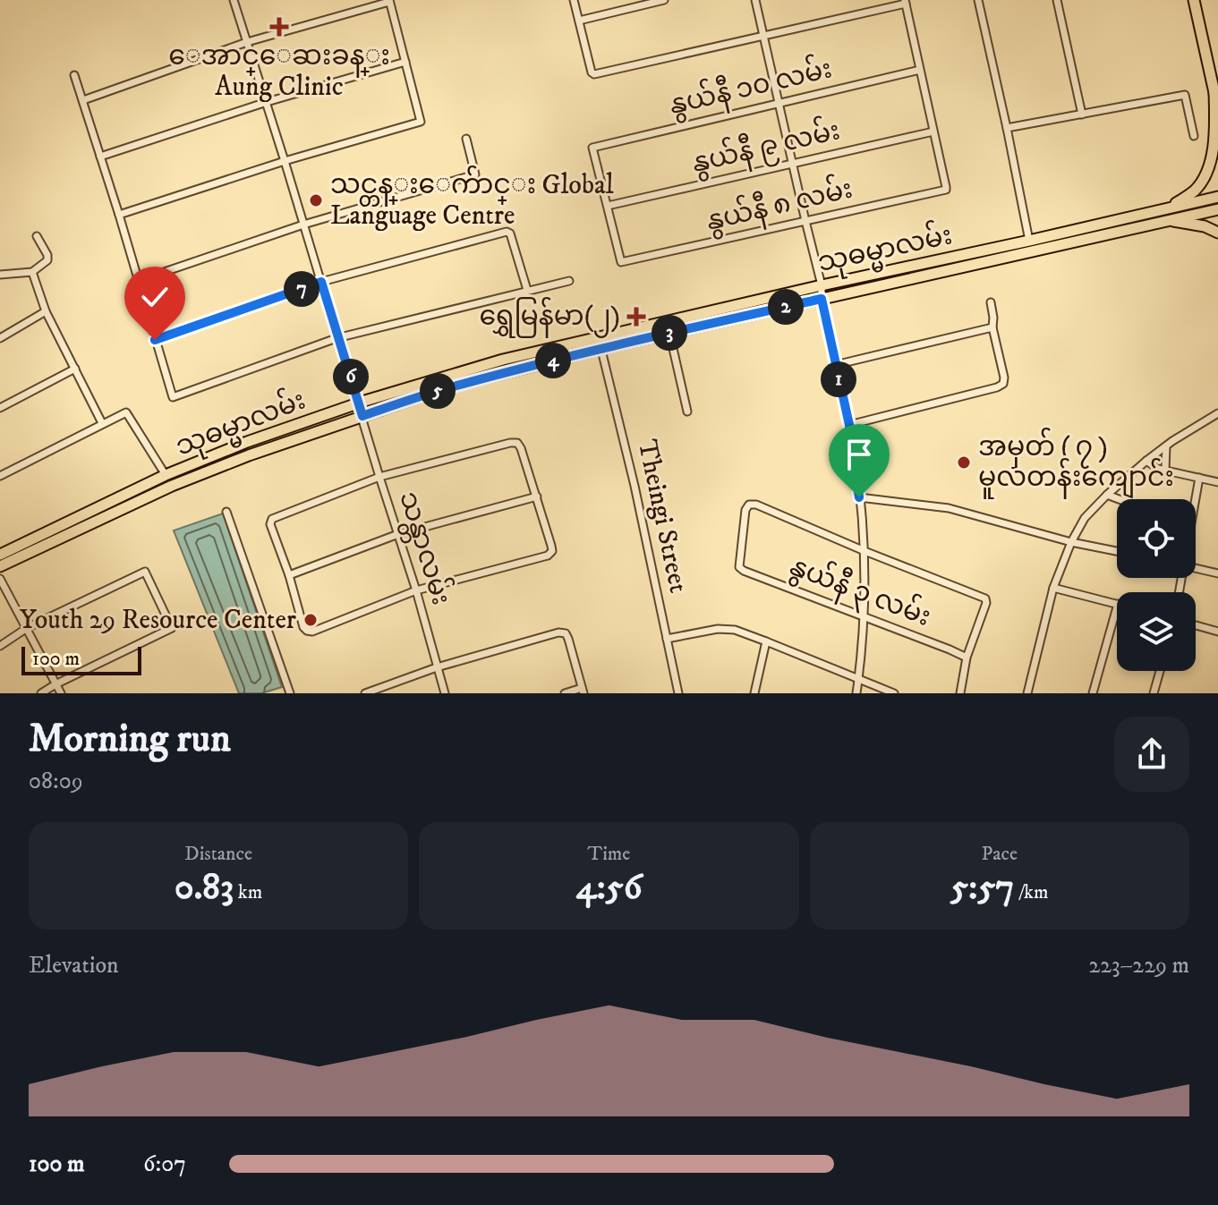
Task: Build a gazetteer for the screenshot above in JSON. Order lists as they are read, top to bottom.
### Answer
{
  "streets": {
    "main road": ["သုဓမ္မာလမ်း"],
    "street": [
      "နွယ်နီ ၁၀ လမ်း",
      "နွယ်နီ ၉ လမ်း",
      "နွယ်နီ ၈ လမ်း",
      "Theingi Street",
      "သန္တာလမ်း",
      "နွယ်နီ ၃ လမ်း"
    ]
  },
  "crossings": [
    ["နွယ်နီ ၁၀ လမ်း", "နွယ်နီ ၉ လမ်း"],
    ["နွယ်နီ ၁၀ လမ်း", "နွယ်နီ ၈ လမ်း"],
    ["နွယ်နီ ၉ လမ်း", "နွယ်နီ ၈ လမ်း"],
    ["သုဓမ္မာလမ်း", "Theingi Street"],
    ["သုဓမ္မာလမ်း", "သန္တာလမ်း"]
  ],
  "places": {
    "health": ["ေအာင္ေဆးခန္း Aung Clinic", "ရွှေမြန်မာ(၂)"],
    "other": ["သင္တန္းေက်ာင္း Global Language Centre", "အမှတ် ( ၇ ) မူလတန်းကျောင်း", "Youth 29 Resource Center"]
  },
  "scale_bar": "100 m",
  "page": {
    "pins": [
      "7",
      "2",
      "3",
      "4",
      "6",
      "1",
      "5"
    ],
    "scale": "100 m",
    "heading": ["Morning run", "08:09"],
    "stats": [
      ["Distance", "0.83 km"],
      ["Time", "4:56"],
      ["Pace", "5:57 /km"]
    ],
    "chart": ["Elevation", "223–229 m"],
    "list": [
      {
        "name": "100 m",
        "note": "6:07"
      }
    ]
  }
}
